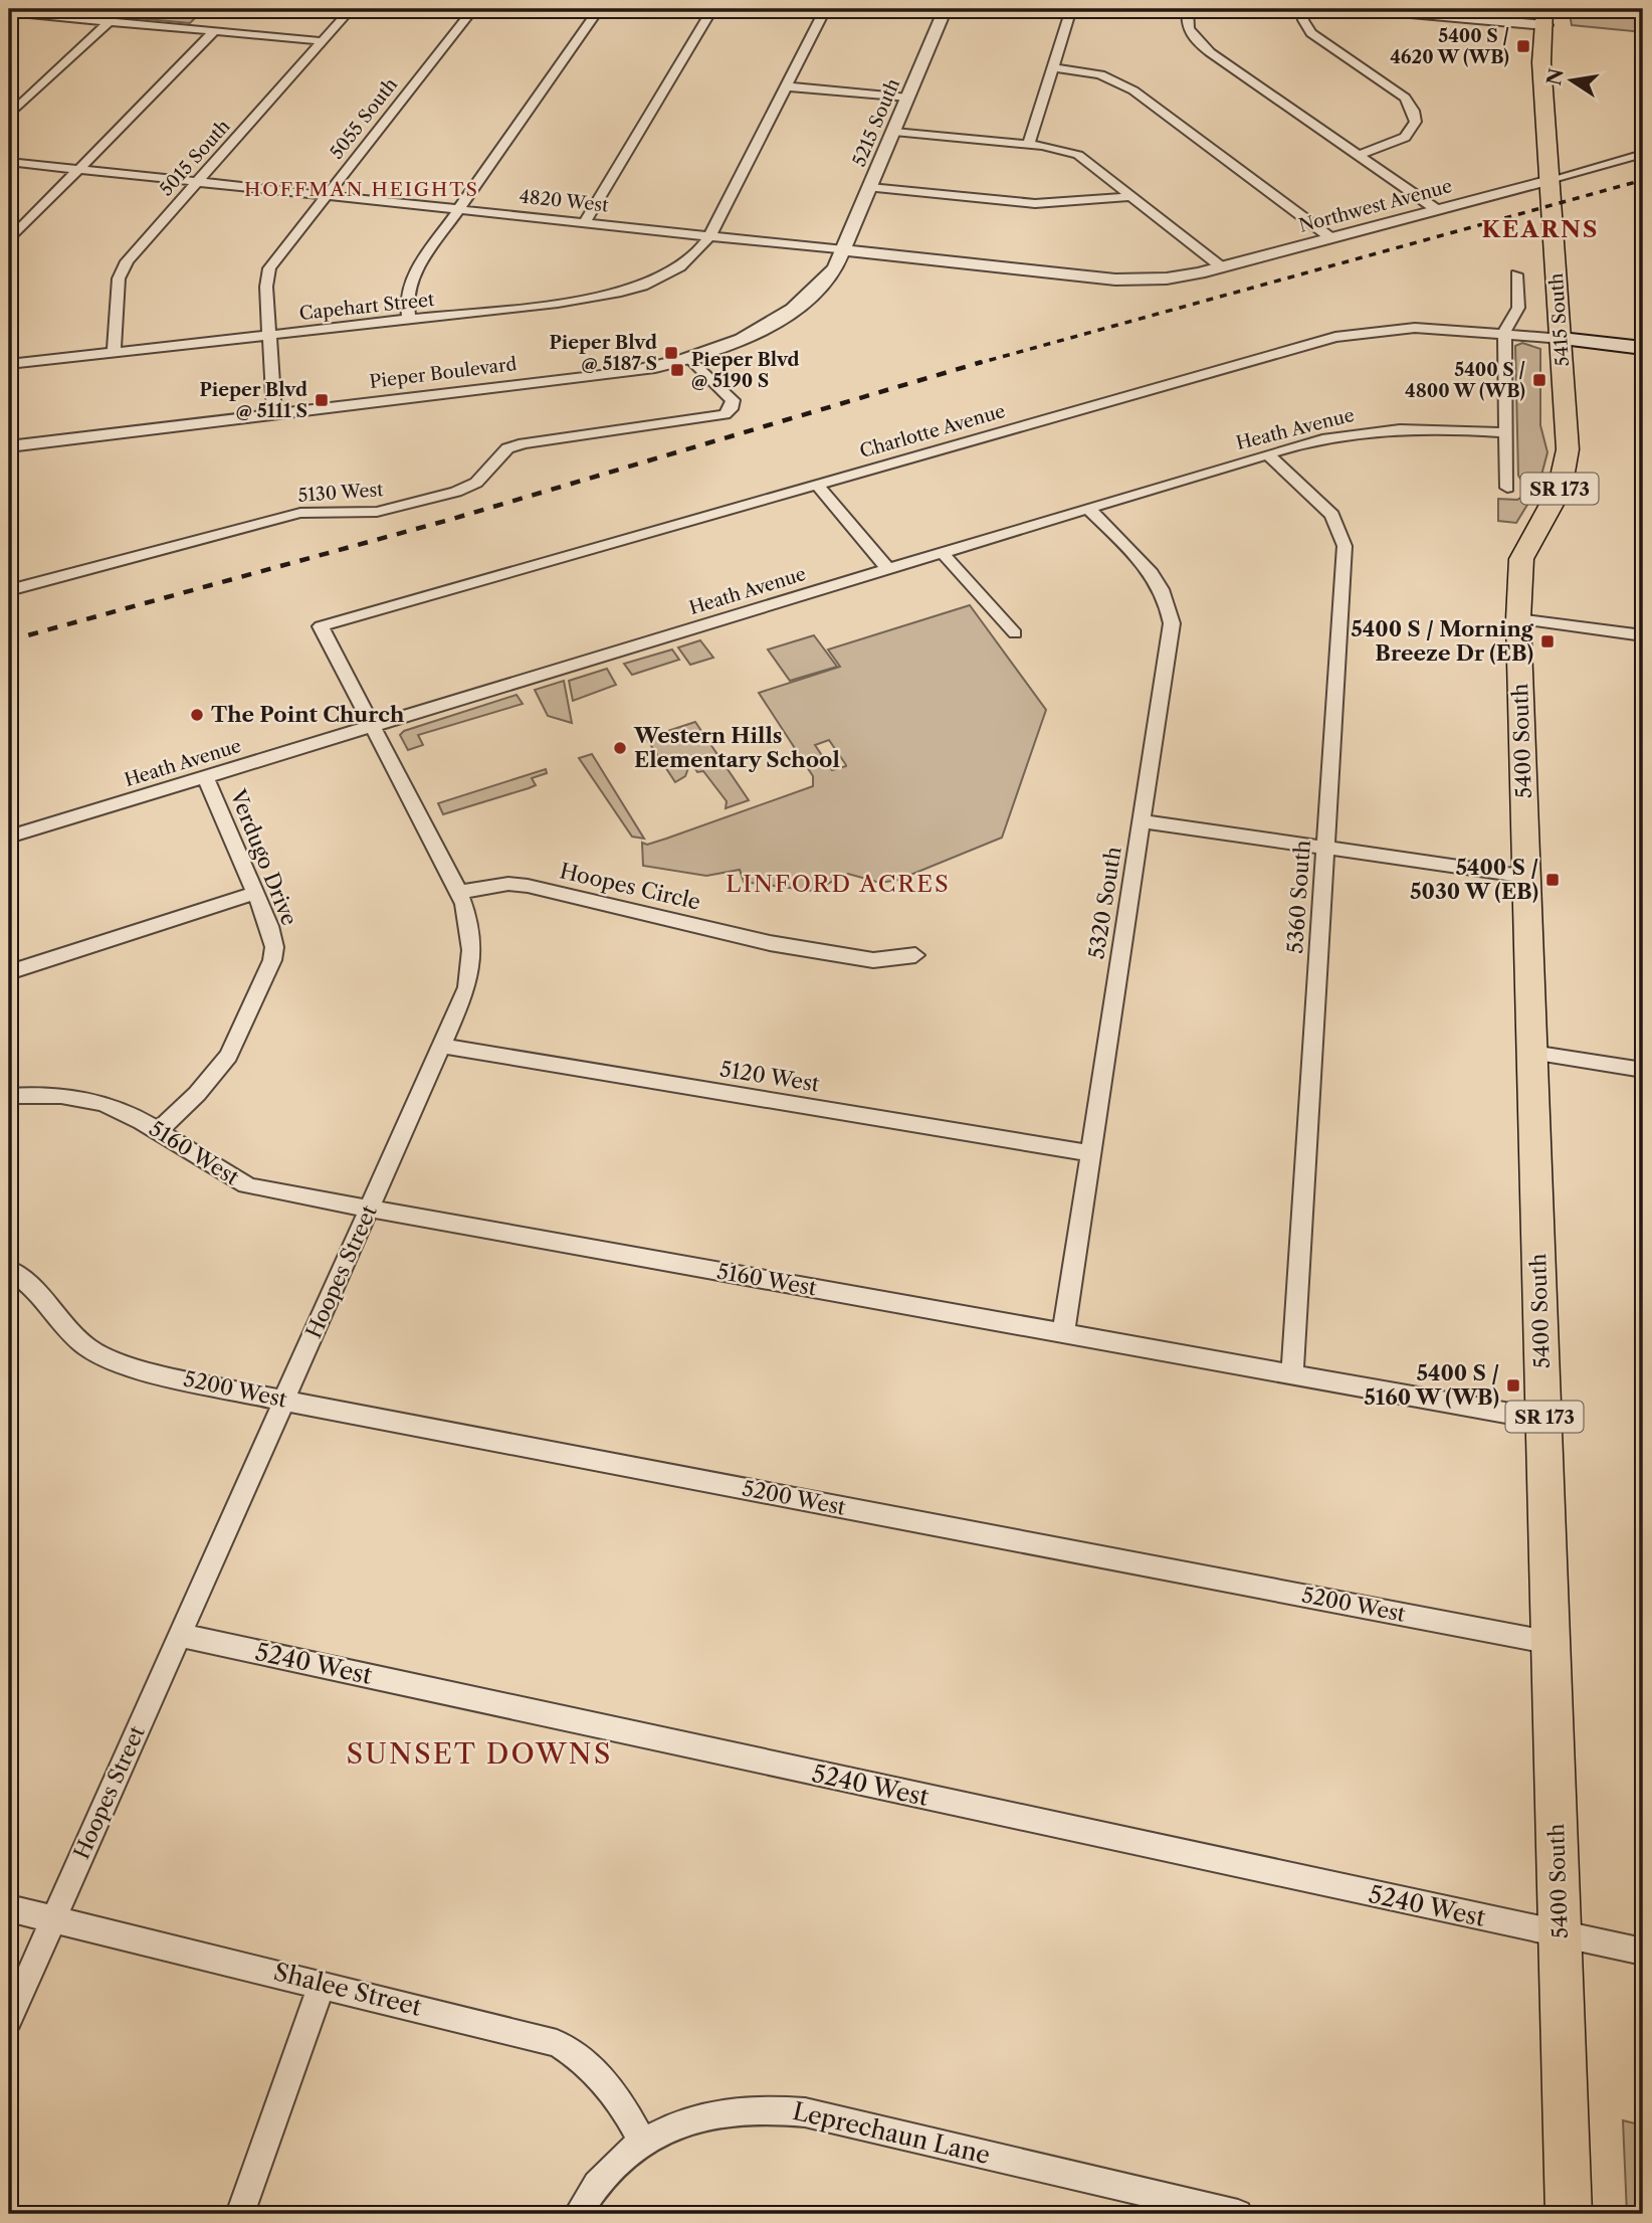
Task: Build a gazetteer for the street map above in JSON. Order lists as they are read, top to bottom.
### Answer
{
  "streets": {
    "main road": ["5415 South", "SR 173", "5400 South"],
    "street": [
      "5055 South",
      "5215 South",
      "5015 South",
      "4820 West",
      "Northwest Avenue",
      "Capehart Street",
      "Pieper Boulevard",
      "Heath Avenue",
      "Charlotte Avenue",
      "5130 West",
      "Verdugo Drive",
      "Hoopes Circle",
      "5360 South",
      "5320 South",
      "5120 West",
      "5160 West",
      "Hoopes Street",
      "5200 West",
      "5240 West",
      "Shalee Street",
      "Leprechaun Lane"
    ]
  },
  "crossings": [
    ["5055 South", "4820 West"],
    ["5055 South", "Capehart Street"],
    ["5055 South", "Pieper Boulevard"],
    ["5215 South", "4820 West"],
    ["5215 South", "Pieper Boulevard"],
    ["5015 South", "4820 West"],
    ["5015 South", "Capehart Street"],
    ["4820 West", "Northwest Avenue"],
    ["4820 West", "Capehart Street"],
    ["4820 West", "Pieper Boulevard"],
    ["Northwest Avenue", "5415 South"],
    ["5415 South", "Charlotte Avenue"],
    ["5415 South", "5400 South"],
    ["Pieper Boulevard", "5130 West"],
    ["Heath Avenue", "Verdugo Drive"],
    ["Heath Avenue", "5360 South"],
    ["Heath Avenue", "5320 South"],
    ["Heath Avenue", "Hoopes Street"],
    ["Charlotte Avenue", "Hoopes Street"],
    ["5400 South", "5160 West"],
    ["5400 South", "5200 West"],
    ["5400 South", "5240 West"],
    ["Verdugo Drive", "5160 West"],
    ["Hoopes Circle", "Hoopes Street"],
    ["5360 South", "5160 West"],
    ["5320 South", "5120 West"],
    ["5320 South", "5160 West"],
    ["5120 West", "Hoopes Street"],
    ["5160 West", "Hoopes Street"],
    ["Hoopes Street", "5200 West"],
    ["Hoopes Street", "5240 West"],
    ["Hoopes Street", "Shalee Street"],
    ["Shalee Street", "Leprechaun Lane"]
  ],
  "districts": [
    "HOFFMAN HEIGHTS",
    "KEARNS",
    "LINFORD ACRES",
    "SUNSET DOWNS"
  ],
  "places": {
    "transit": [
      "5400 S / 4620 W (WB)",
      "Pieper Blvd @ 5187 S",
      "Pieper Blvd @ 5190 S",
      "5400 S / 4800 W (WB)",
      "Pieper Blvd @ 5111 S",
      "5400 S / Morning Breeze Dr (EB)",
      "5400 S / 5030 W (EB)",
      "5400 S / 5160 W (WB)"
    ],
    "other": ["The Point Church", "Western Hills Elementary School"]
  },
  "north": "left"
}
